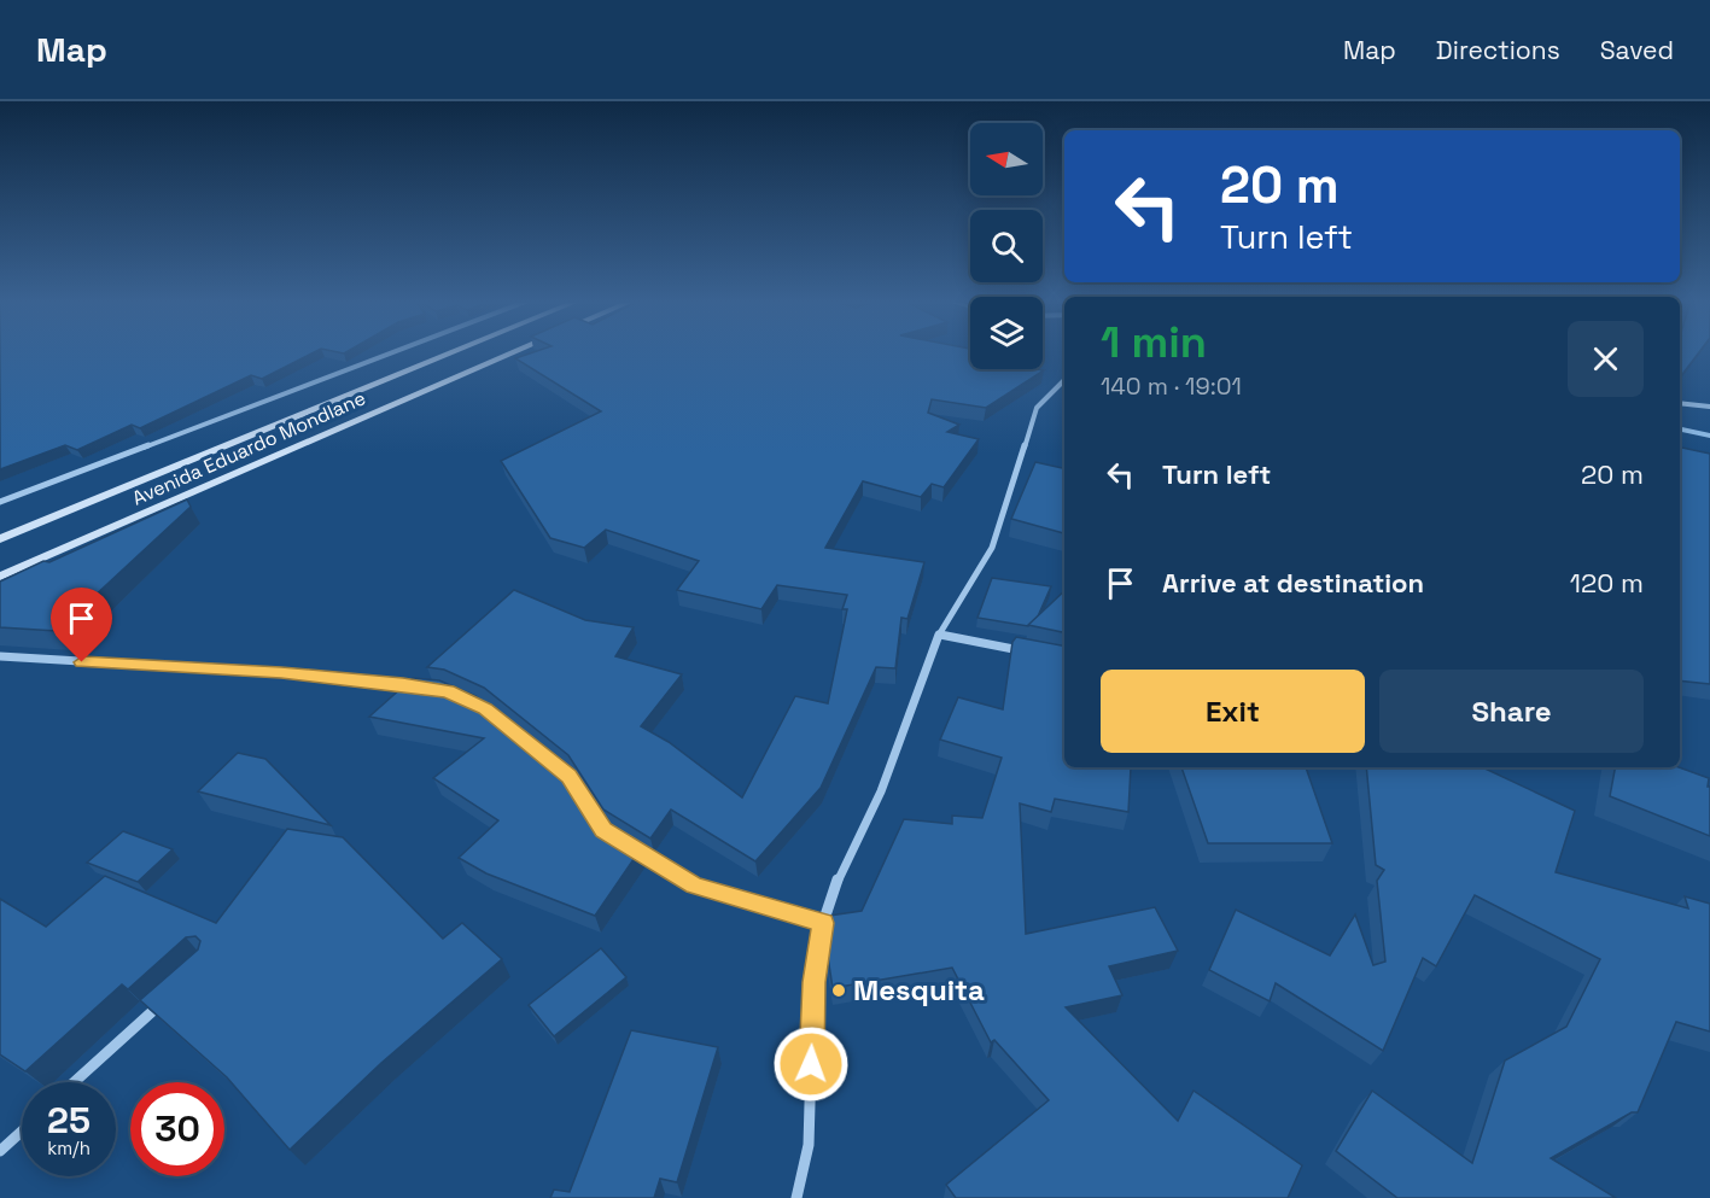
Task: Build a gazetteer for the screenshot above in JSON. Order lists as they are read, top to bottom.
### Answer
{
  "streets": {
    "main road": ["Avenida Eduardo Mondlane"]
  },
  "places": ["Mesquita"],
  "north": "left",
  "page": {
    "header": "Map",
    "nav": ["Map", "Directions", "Saved"],
    "turn": ["20 m", "Turn left"],
    "heading": ["1 min", "140 m · 19:01"],
    "list": [
      {
        "name": "Turn left",
        "value": "20 m"
      },
      {
        "name": "Arrive at destination",
        "value": "120 m"
      }
    ],
    "buttons": ["Exit", "Share"],
    "speed": "25 km/h",
    "limit": "30"
  }
}
